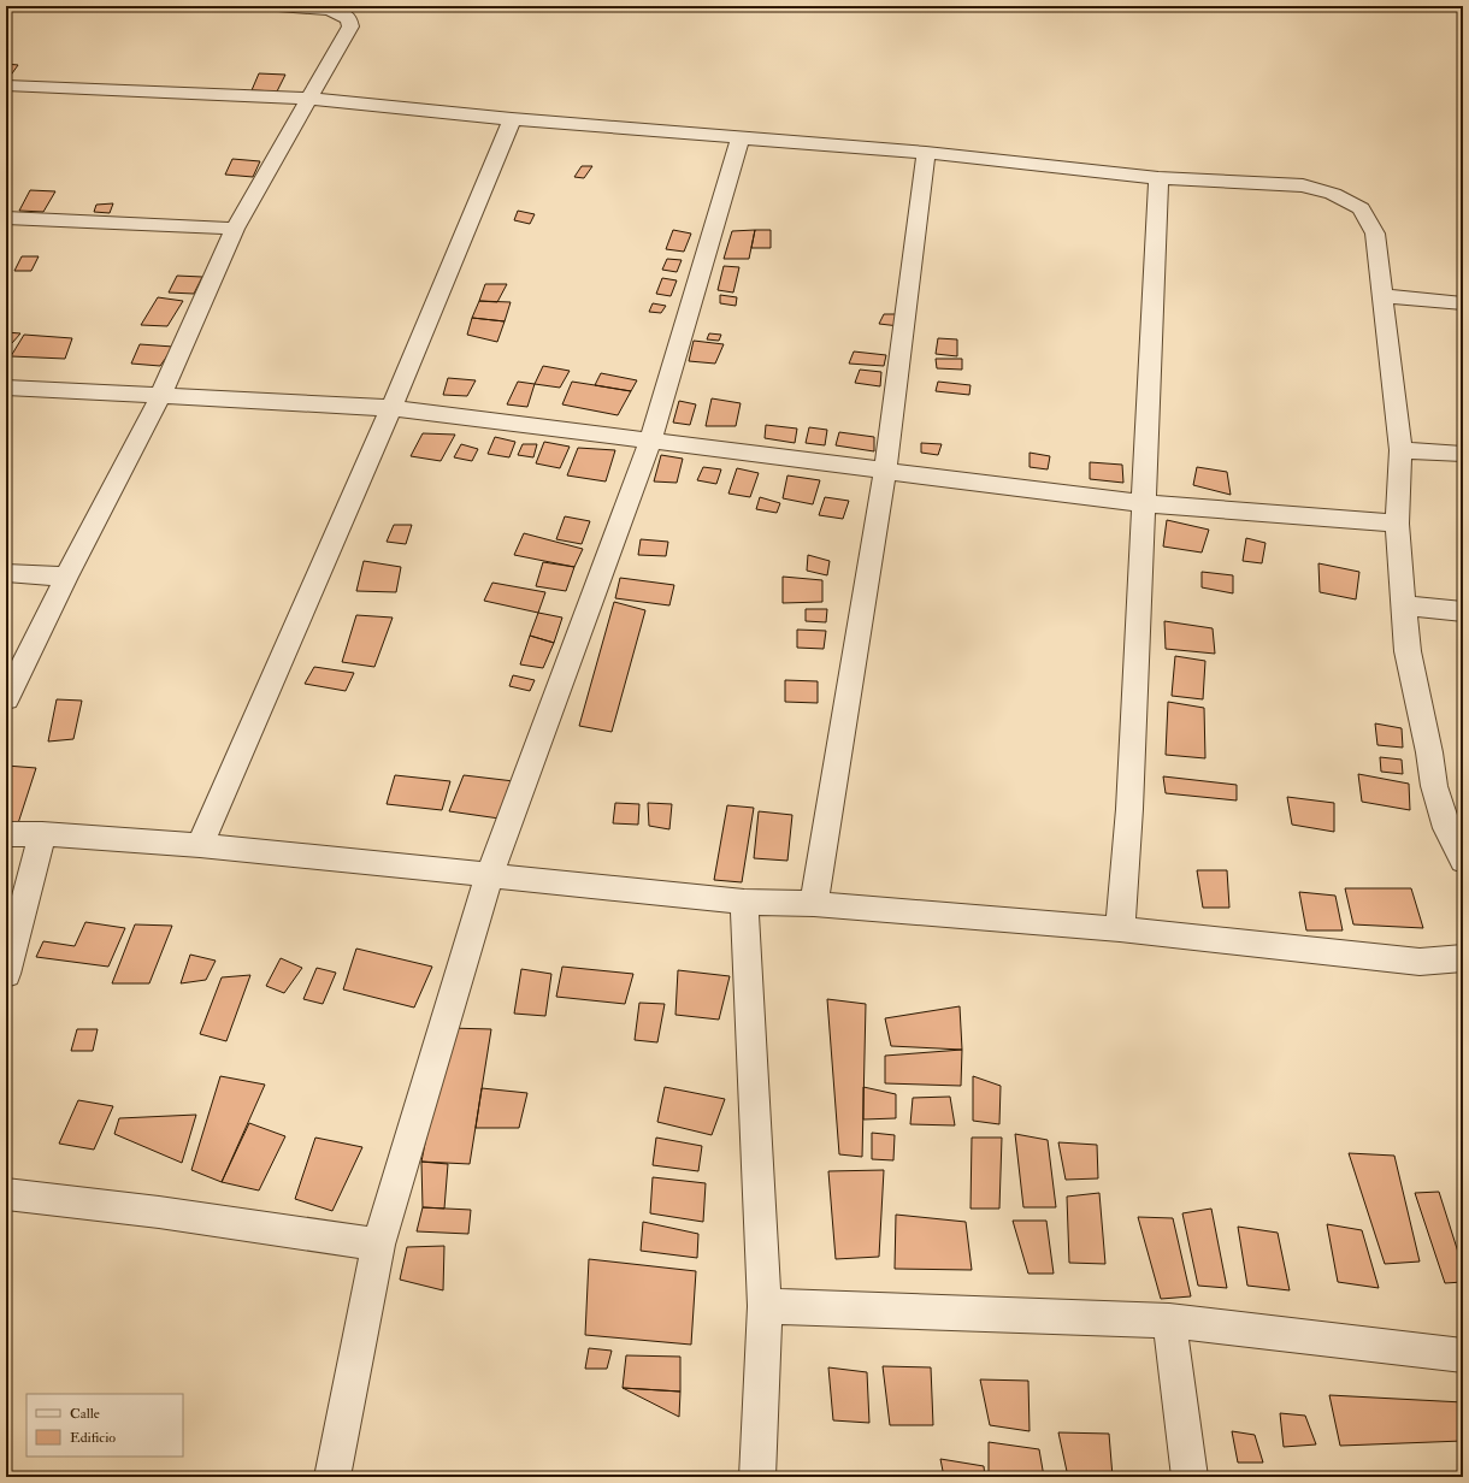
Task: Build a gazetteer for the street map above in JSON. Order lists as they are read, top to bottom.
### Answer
{
  "legend": ["Calle", "Edificio"]
}
